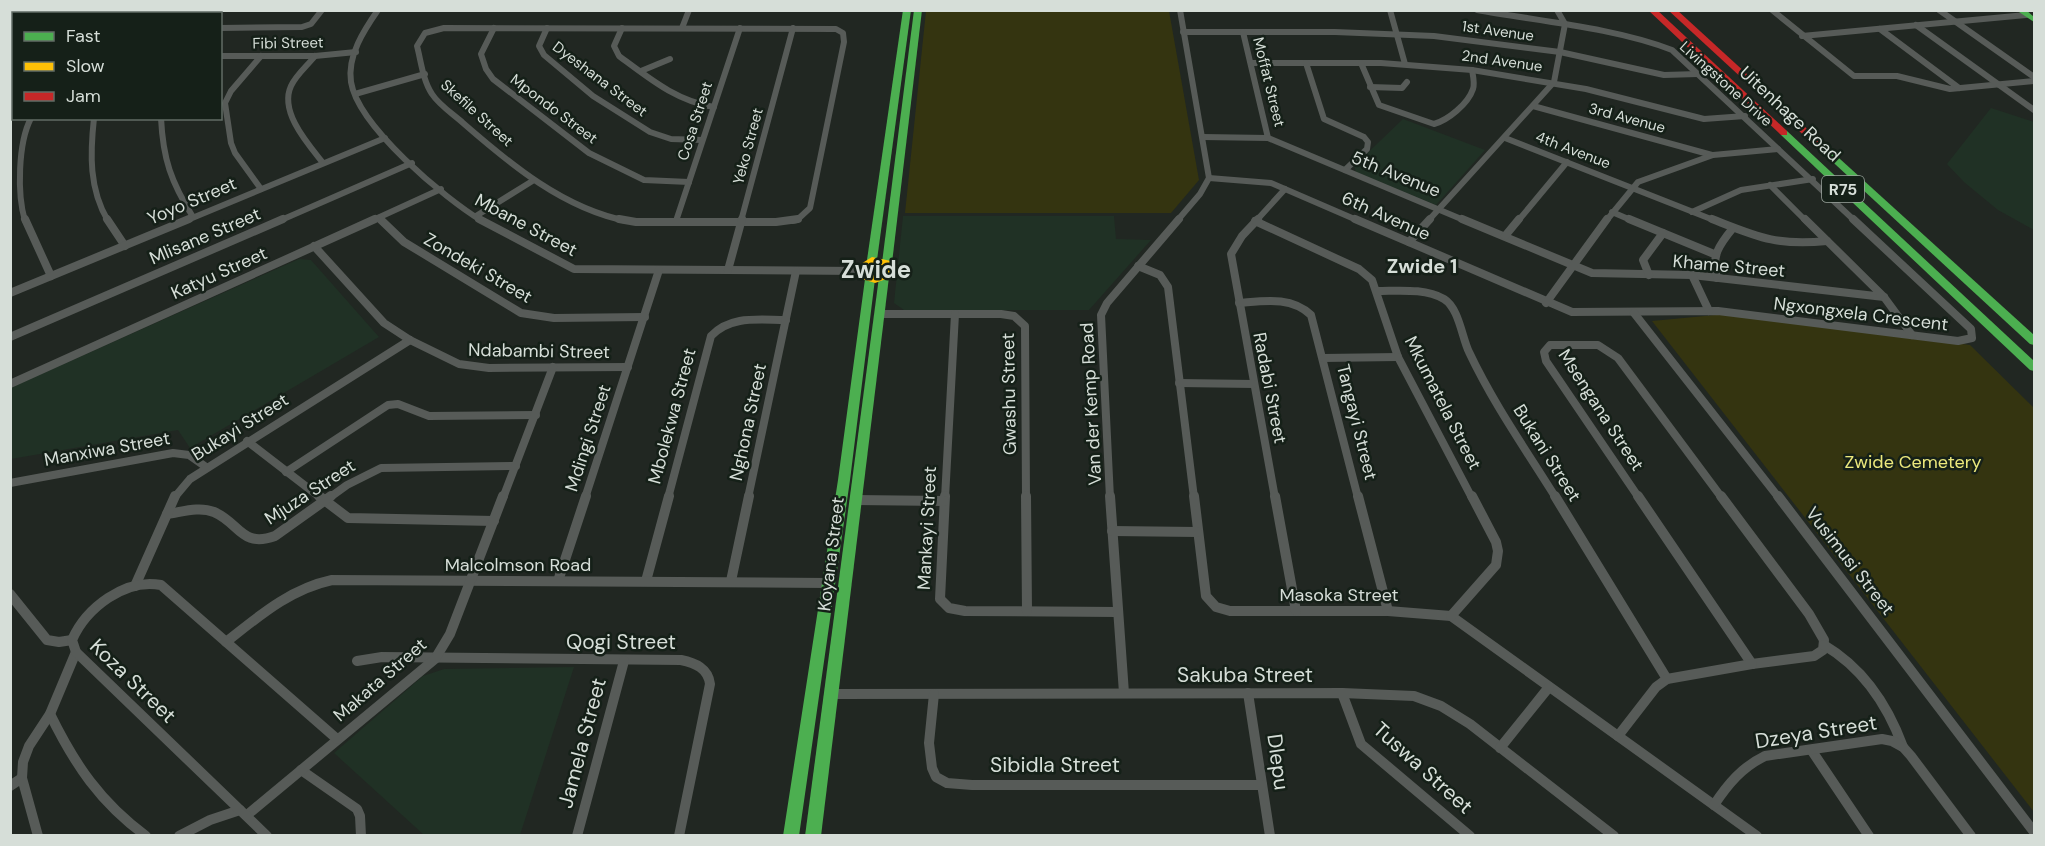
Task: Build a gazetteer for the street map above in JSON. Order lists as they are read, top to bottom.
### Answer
{
  "streets": {
    "main road": ["Uitenhage Road", "R75", "Koyana Street"],
    "street": [
      "1st Avenue",
      "Fibi Street",
      "2nd Avenue",
      "Dyeshana Street",
      "Moffat Street",
      "Livingstone Drive",
      "Mpondo Street",
      "Skefile Street",
      "3rd Avenue",
      "Cosa Street",
      "Yeko Street",
      "4th Avenue",
      "5th Avenue",
      "Yoyo Street",
      "6th Avenue",
      "Mbane Street",
      "Mlisane Street",
      "Khame Street",
      "Zondeki Street",
      "Katyu Street",
      "Ngxongxela Crescent",
      "Ndabambi Street",
      "Radabi Street",
      "Gwashu Street",
      "Mkumatela Street",
      "Van der Kemp Road",
      "Msengana Street",
      "Mbolekwa Street",
      "Nghona Street",
      "Tangayi Street",
      "Bukayi Street",
      "Mdingi Street",
      "Manxiwa Street",
      "Bukani Street",
      "Mjuza Street",
      "Mankayi Street",
      "Vusimusi Street",
      "Malcolmson Road",
      "Masoka Street",
      "Qogi Street",
      "Sakuba Street",
      "Makata Street",
      "Koza Street",
      "Dzeya Street",
      "Jamela Street",
      "Dlepu",
      "Sibidla Street",
      "Tuswa Street"
    ]
  },
  "crossings": [
    ["1st Avenue", "Moffat Street"],
    ["1st Avenue", "Livingstone Drive"],
    ["Fibi Street", "Mbane Street"],
    ["2nd Avenue", "Moffat Street"],
    ["2nd Avenue", "Livingstone Drive"],
    ["Dyeshana Street", "Skefile Street"],
    ["Dyeshana Street", "Cosa Street"],
    ["Moffat Street", "5th Avenue"],
    ["Livingstone Drive", "Ngxongxela Crescent"],
    ["Mpondo Street", "Skefile Street"],
    ["Mpondo Street", "Cosa Street"],
    ["Skefile Street", "Cosa Street"],
    ["Skefile Street", "Yeko Street"],
    ["Yeko Street", "Mbane Street"],
    ["5th Avenue", "Khame Street"],
    ["Yoyo Street", "Mbane Street"],
    ["6th Avenue", "Ngxongxela Crescent"],
    ["6th Avenue", "Radabi Street"],
    ["6th Avenue", "Van der Kemp Road"],
    ["Mbane Street", "Mlisane Street"],
    ["Mbane Street", "Katyu Street"],
    ["Mbane Street", "Nghona Street"],
    ["Mbane Street", "Mdingi Street"],
    ["Mbane Street", "Koyana Street"],
    ["Zondeki Street", "Katyu Street"],
    ["Zondeki Street", "Mdingi Street"],
    ["Katyu Street", "Ndabambi Street"],
    ["Ngxongxela Crescent", "Vusimusi Street"],
    ["Ndabambi Street", "Bukayi Street"],
    ["Ndabambi Street", "Mdingi Street"],
    ["Ndabambi Street", "Makata Street"],
    ["Radabi Street", "Mkumatela Street"],
    ["Radabi Street", "Tangayi Street"],
    ["Radabi Street", "Masoka Street"],
    ["Gwashu Street", "Mankayi Street"],
    ["Gwashu Street", "Koyana Street"],
    ["Mkumatela Street", "Bukani Street"],
    ["Mkumatela Street", "Masoka Street"],
    ["Van der Kemp Road", "Mankayi Street"],
    ["Van der Kemp Road", "Masoka Street"],
    ["Van der Kemp Road", "Sakuba Street"],
    ["Mbolekwa Street", "Nghona Street"],
    ["Mbolekwa Street", "Malcolmson Road"],
    ["Nghona Street", "Malcolmson Road"],
    ["Tangayi Street", "Masoka Street"],
    ["Bukayi Street", "Manxiwa Street"],
    ["Bukayi Street", "Mjuza Street"],
    ["Bukayi Street", "Koza Street"],
    ["Mdingi Street", "Malcolmson Road"],
    ["Mjuza Street", "Makata Street"],
    ["Koyana Street", "Malcolmson Road"],
    ["Koyana Street", "Sakuba Street"],
    ["Malcolmson Road", "Makata Street"],
    ["Malcolmson Road", "Koza Street"],
    ["Qogi Street", "Makata Street"],
    ["Qogi Street", "Jamela Street"],
    ["Sakuba Street", "Dlepu"],
    ["Sakuba Street", "Sibidla Street"],
    ["Sakuba Street", "Tuswa Street"],
    ["Makata Street", "Koza Street"],
    ["Dlepu", "Sibidla Street"]
  ],
  "districts": ["Zwide 1", "Zwide"],
  "parks": ["Zwide Cemetery"],
  "legend": ["Fast", "Slow", "Jam"]
}
